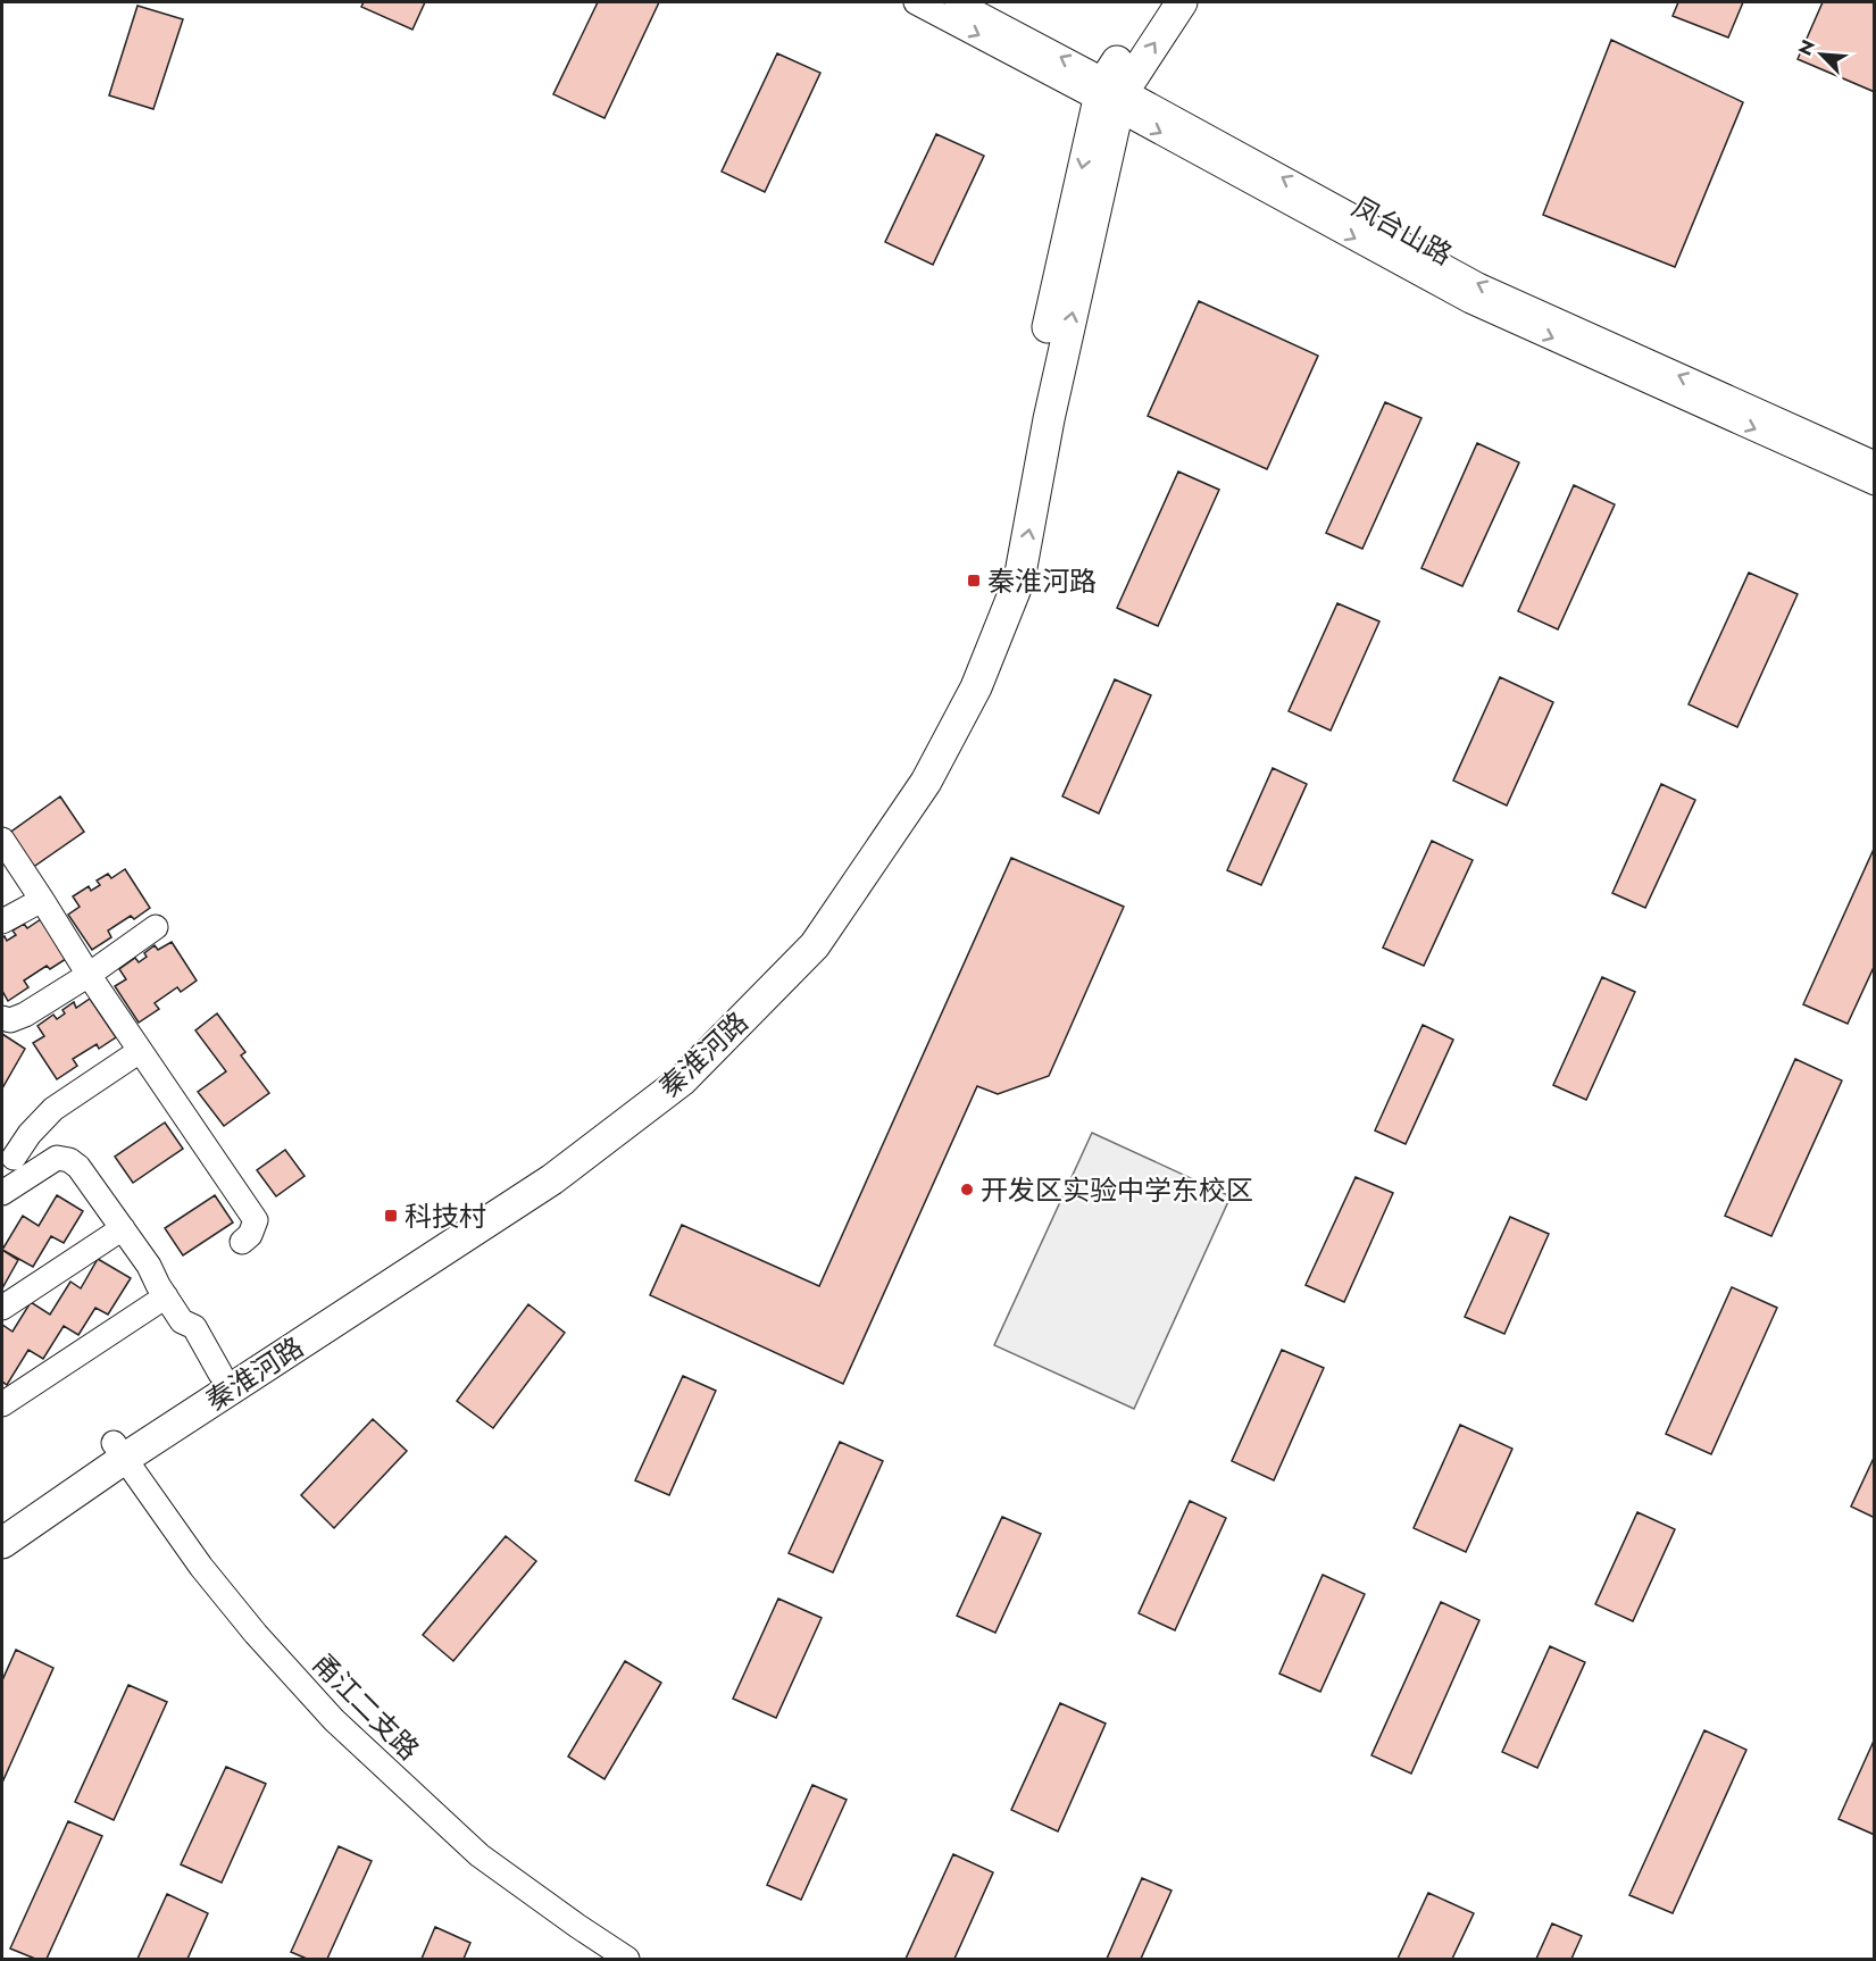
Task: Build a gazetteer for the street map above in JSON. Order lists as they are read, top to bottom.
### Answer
{
  "streets": {
    "main road": ["秦淮河路"],
    "street": ["凤台山路", "甬江二支路"]
  },
  "crossings": [
    ["凤台山路", "秦淮河路"],
    ["秦淮河路", "甬江二支路"]
  ],
  "places": {
    "transit": ["秦淮河路", "科技村"],
    "other": ["开发区实验中学东校区"]
  },
  "north": "top left"
}
